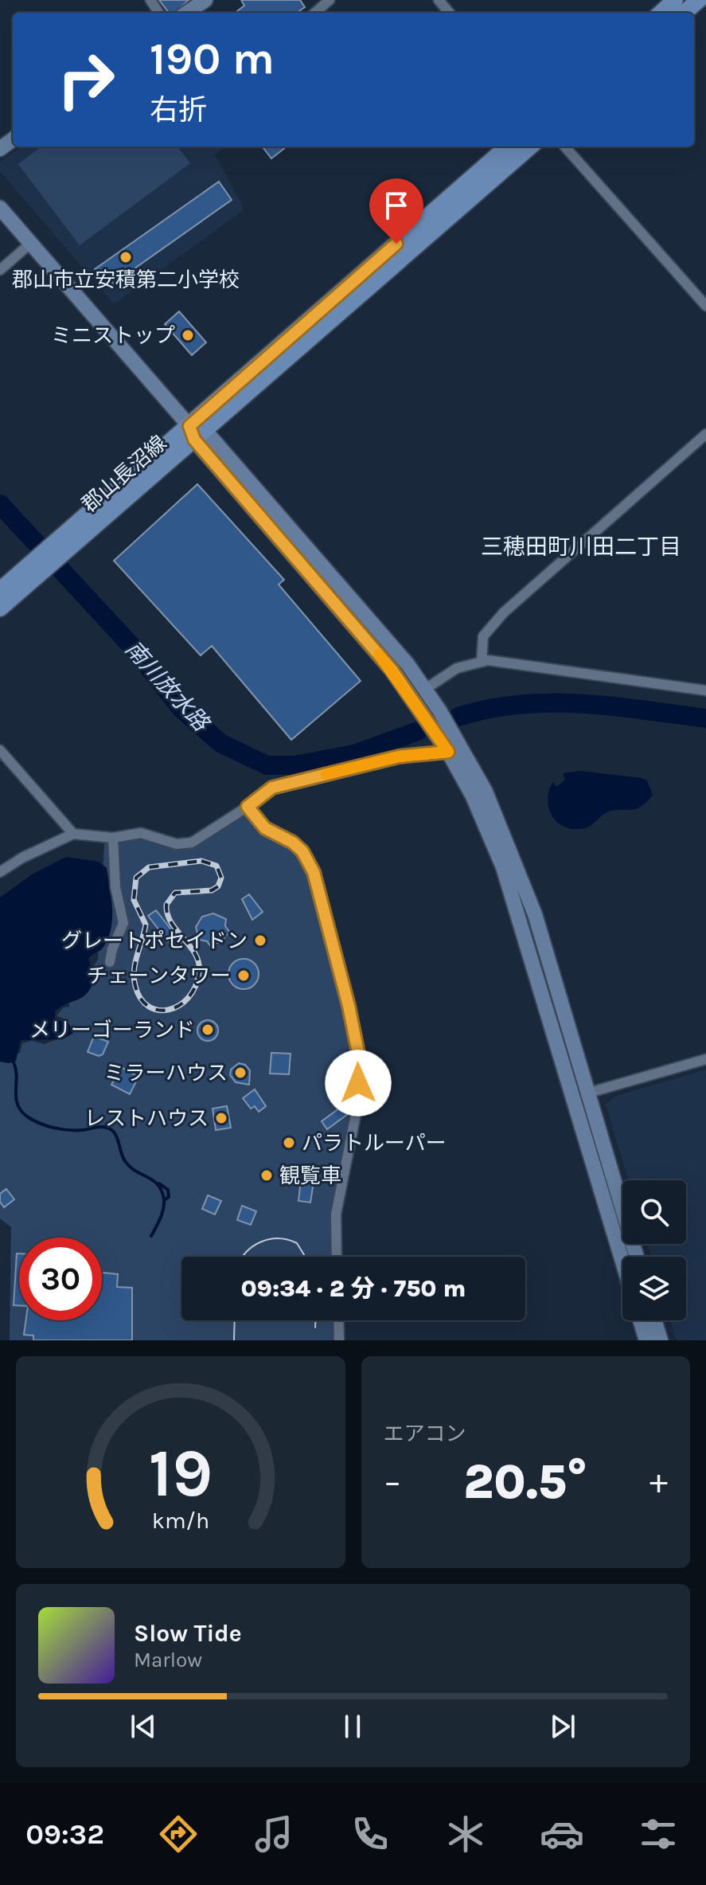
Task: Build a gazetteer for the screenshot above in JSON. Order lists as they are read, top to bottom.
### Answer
{
  "streets": {
    "main road": ["郡山長沼線"]
  },
  "districts": ["三穂田町川田二丁目"],
  "water": ["南川放水路"],
  "places": [
    "郡山市立安積第二小学校",
    "ミニストップ",
    "グレートポセイドン",
    "チェーンタワー",
    "メリーゴーランド",
    "ミラーハウス",
    "レストハウス",
    "パラトルーパー",
    "観覧車"
  ],
  "page": {
    "turn": ["190 m", "右折"],
    "limit": "30",
    "trip": "09:34 · 2 分 · 750 m",
    "tile": "エアコン",
    "heat": ["−", "20.5°", "+"],
    "song": ["Slow Tide", "Marlow"],
    "tabs": "09:32",
    "gauge": ["19", "km/h"]
  }
}
